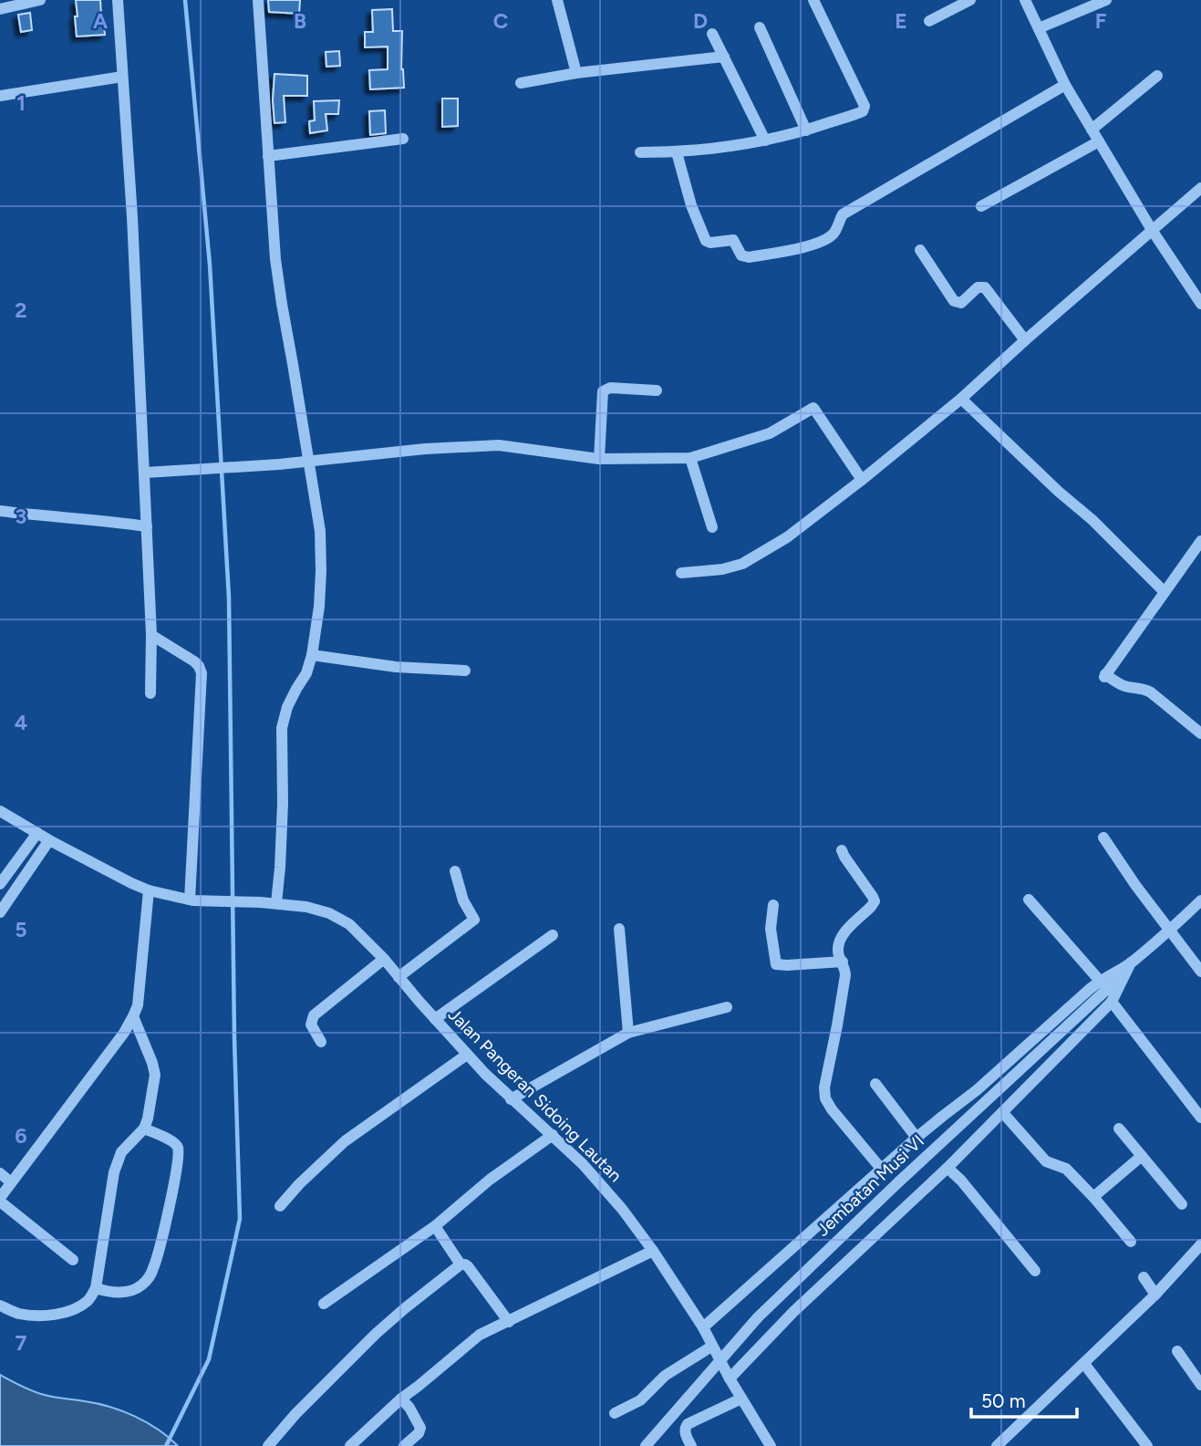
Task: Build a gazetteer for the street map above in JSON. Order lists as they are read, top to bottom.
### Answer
{
  "streets": {
    "street": ["Jalan Pangeran Sidoing Lautan", "Jembatan Musi VI"]
  },
  "scale_bar": "50 m",
  "grid": {
    "columns": [
      "A",
      "B",
      "C",
      "D",
      "E",
      "F"
    ],
    "rows": [
      "1",
      "2",
      "3",
      "4",
      "5",
      "6",
      "7"
    ]
  }
}
